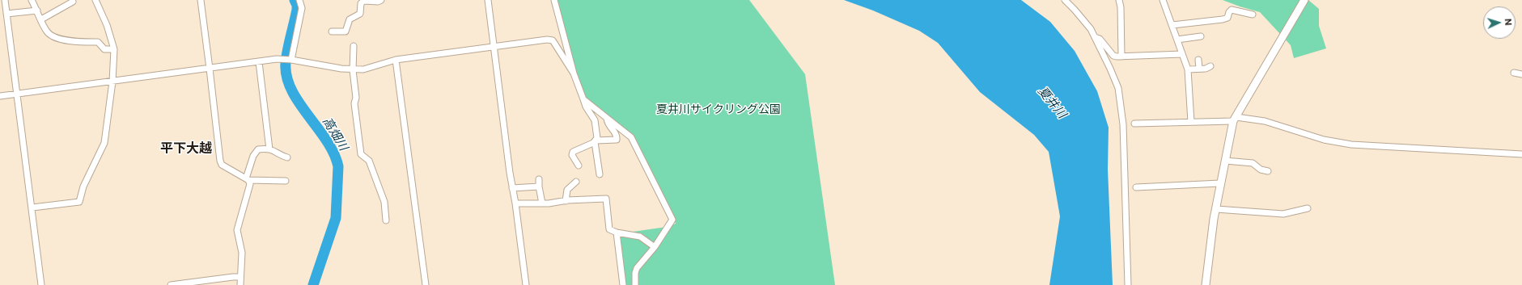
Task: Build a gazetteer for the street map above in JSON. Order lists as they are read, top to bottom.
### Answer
{
  "districts": ["平下大越"],
  "water": ["夏井川", "高畑川"],
  "parks": ["夏井川サイクリング公園"],
  "north": "right"
}
